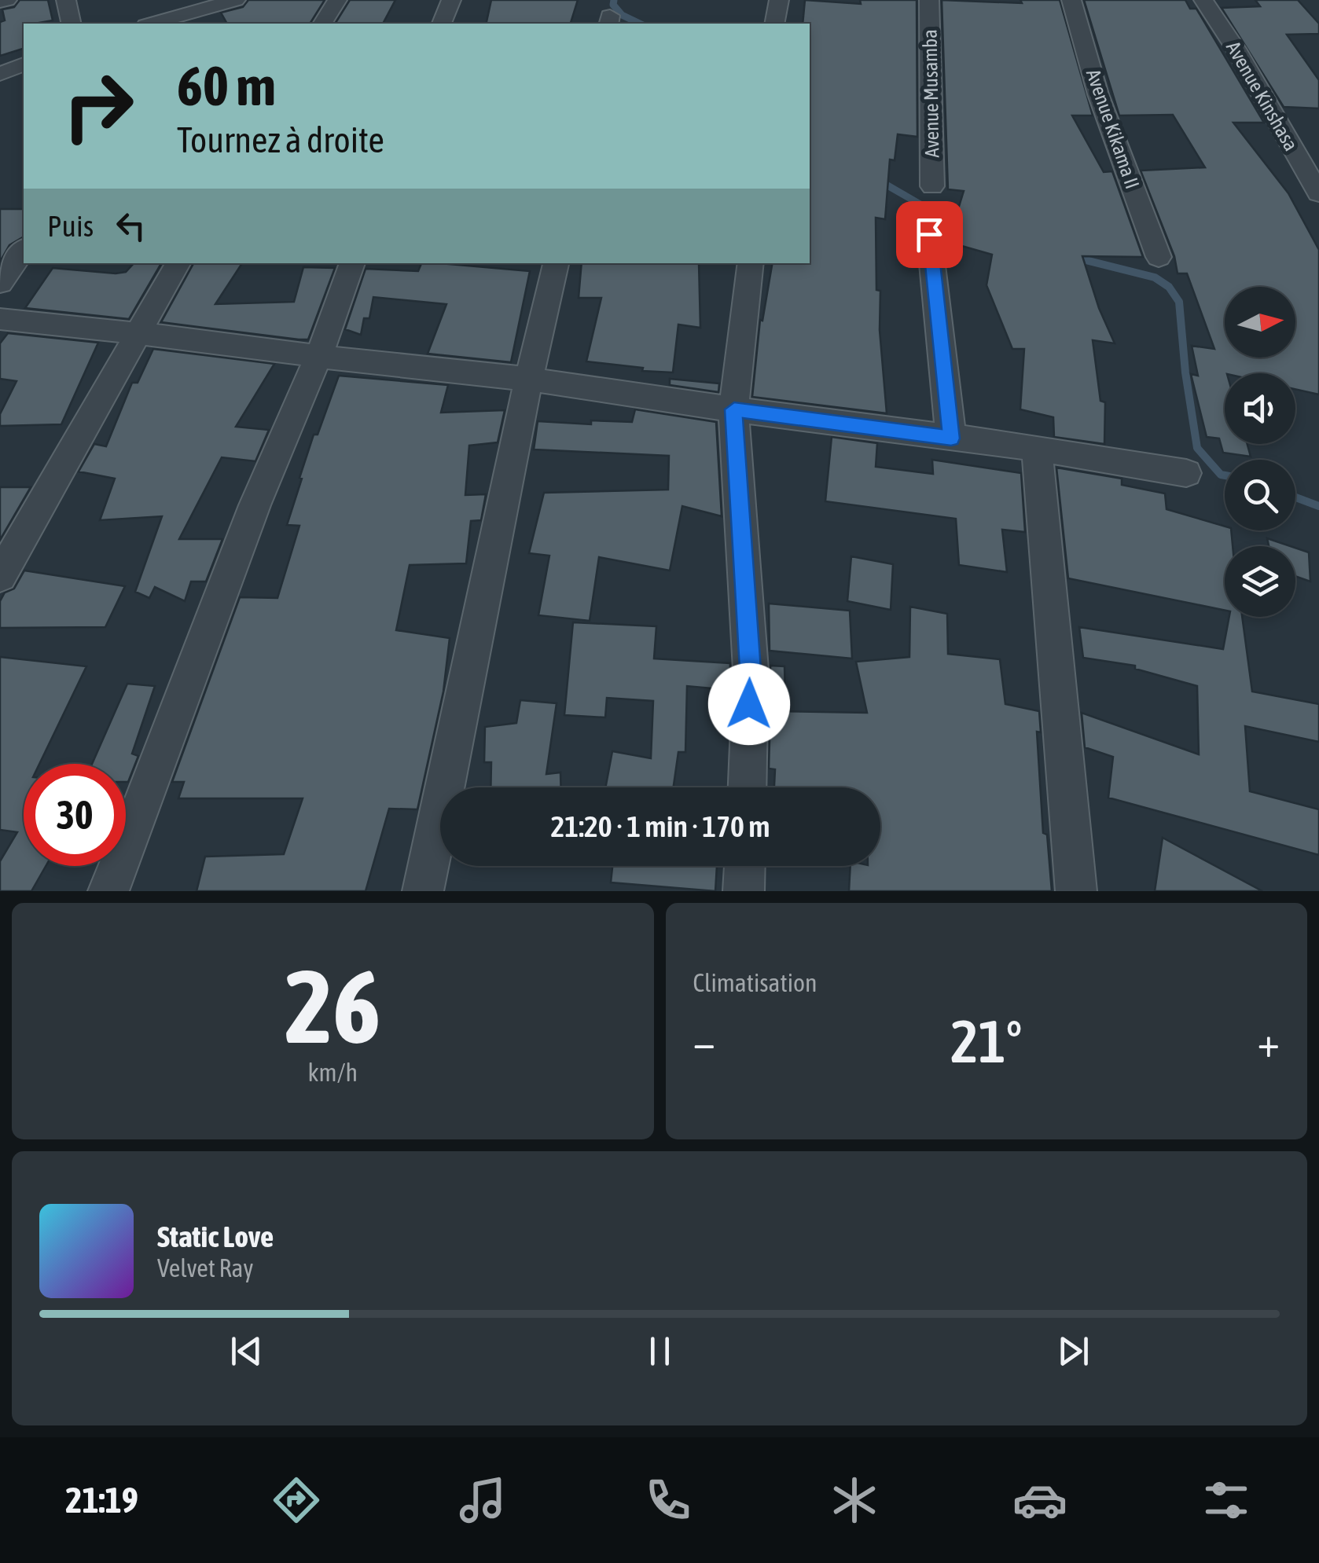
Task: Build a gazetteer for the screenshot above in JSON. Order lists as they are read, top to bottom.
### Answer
{
  "streets": {
    "street": ["Avenue Musamba", "Avenue Kinshasa", "Avenue Kikama II"]
  },
  "north": "right",
  "page": {
    "turn": ["60 m", "Tournez à droite"],
    "then": "Puis",
    "limit": "30",
    "trip": "21:20 · 1 min · 170 m",
    "tile": [
      ["26", "km/h"],
      "Climatisation"
    ],
    "heat": ["−", "21°", "+"],
    "song": ["Static Love", "Velvet Ray"],
    "tabs": "21:19"
  }
}
